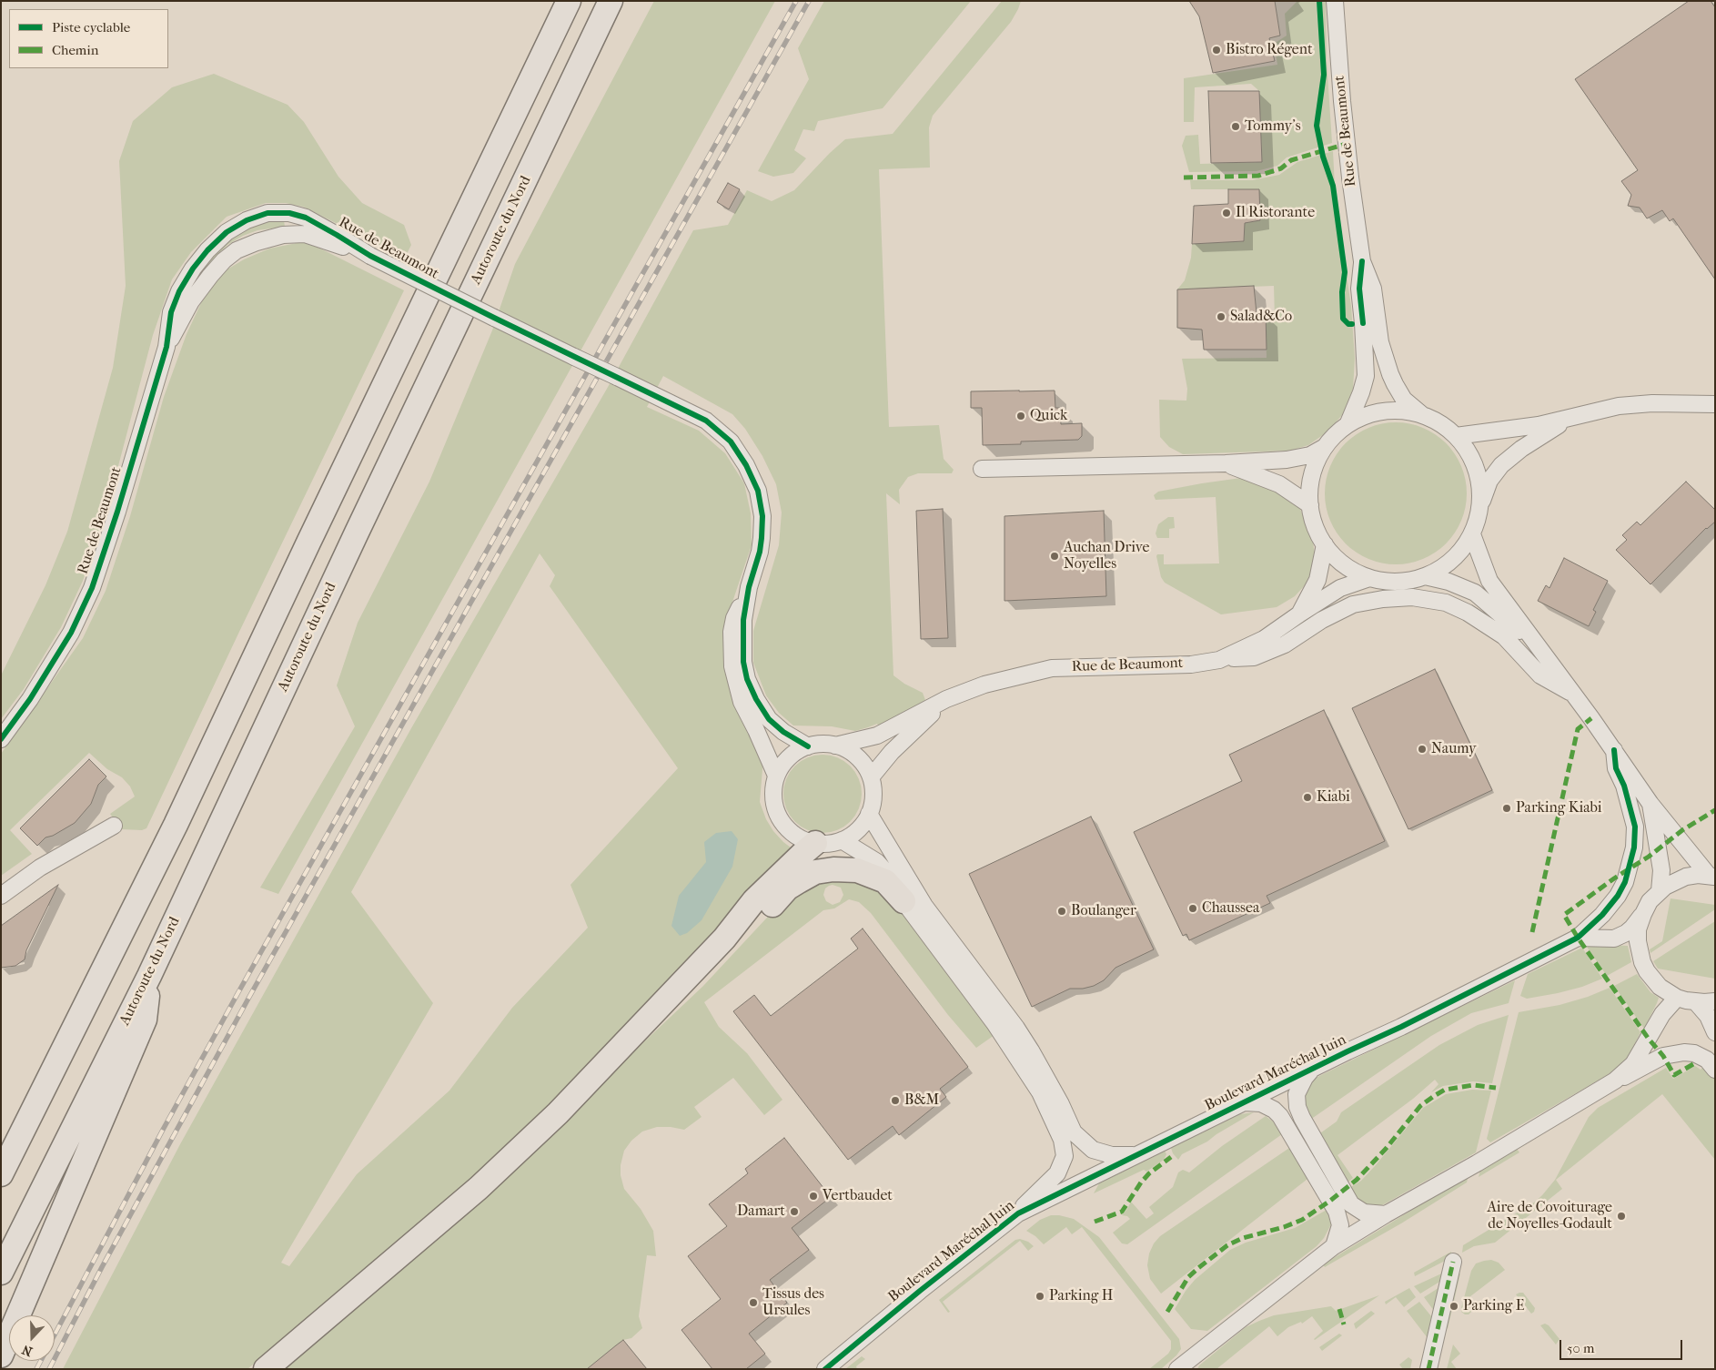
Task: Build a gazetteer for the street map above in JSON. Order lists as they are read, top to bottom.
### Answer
{
  "streets": {
    "highway": ["Autoroute du Nord"],
    "street": ["Rue de Beaumont", "Boulevard Maréchal Juin"]
  },
  "places": [
    "Bistro Régent",
    "Tommy's",
    "Il Ristorante",
    "Salad&Co",
    "Quick",
    "Auchan Drive Noyelles",
    "Naumy",
    "Kiabi",
    "Parking Kiabi",
    "Chaussea",
    "Boulanger",
    "B&M",
    "Vertbaudet",
    "Damart",
    "Aire de Covoiturage de Noyelles-Godault",
    "Parking H",
    "Tissus des Ursules",
    "Parking E"
  ],
  "legend": ["Piste cyclable", "Chemin"],
  "scale_bar": "50 m",
  "north": "bottom"
}
